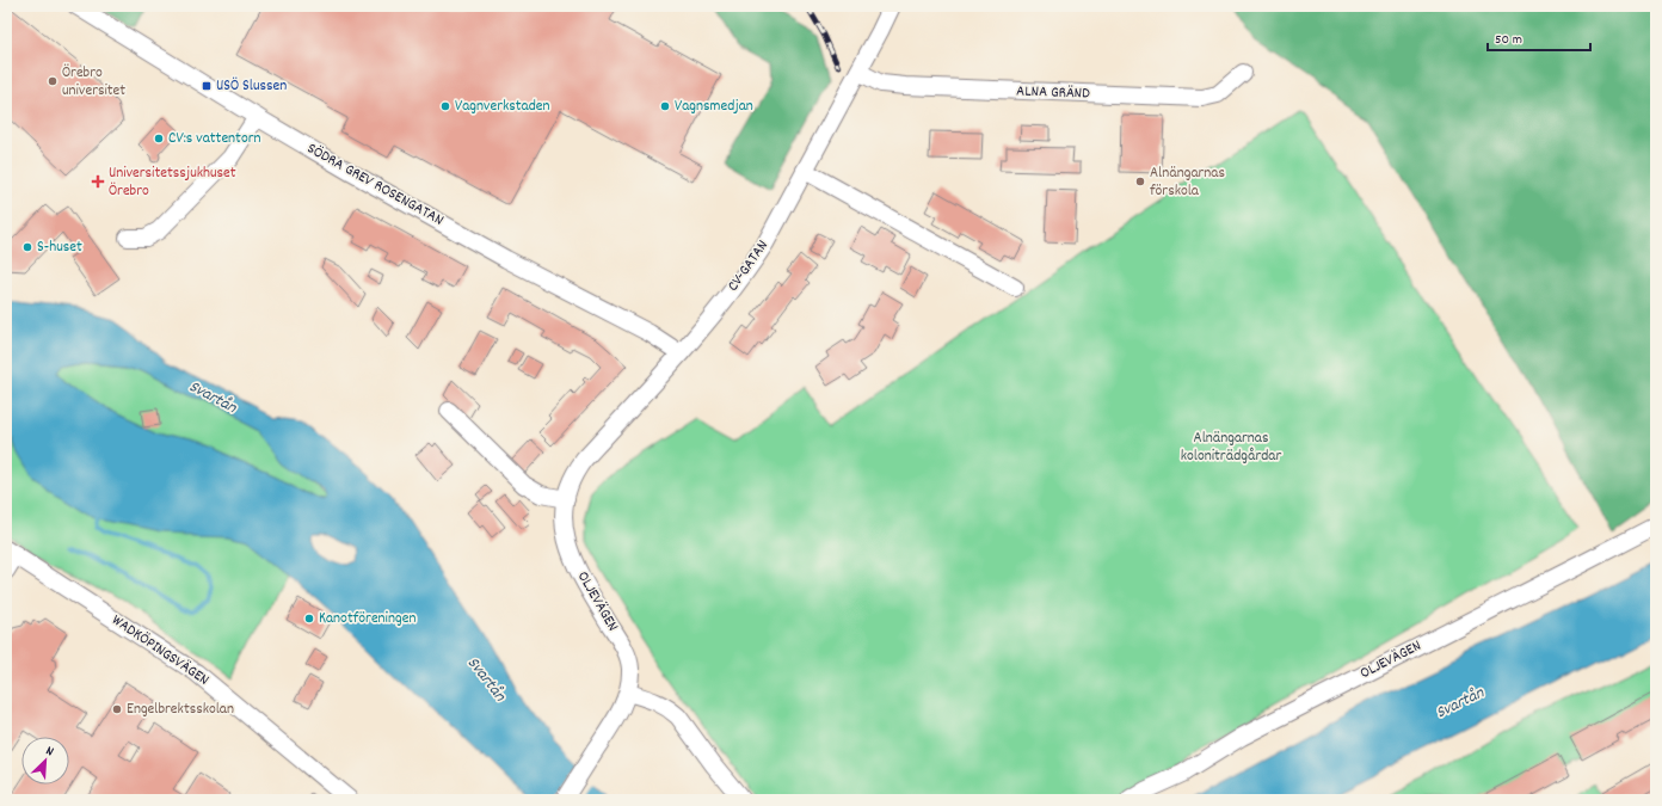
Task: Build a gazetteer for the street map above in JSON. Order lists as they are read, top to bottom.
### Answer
{
  "streets": {
    "street": [
      "ALNA GRÄND",
      "SÖDRA GREV ROSENGATAN",
      "CV-GATAN",
      "OLJEVÄGEN",
      "WADKÖPINGSVÄGEN"
    ]
  },
  "crossings": [
    ["ALNA GRÄND", "CV-GATAN"],
    ["SÖDRA GREV ROSENGATAN", "CV-GATAN"],
    ["CV-GATAN", "OLJEVÄGEN"]
  ],
  "water": ["Svartån"],
  "parks": ["Alnängarnas koloniträdgårdar"],
  "places": {
    "other": [
      "Örebro universitet",
      "Vagnverkstaden",
      "Vagnsmedjan",
      "CV:s vattentorn",
      "Alnängarnas förskola",
      "S-huset",
      "Kanotföreningen",
      "Engelbrektsskolan"
    ],
    "transit": ["USÖ Slussen"],
    "health": ["Universitetssjukhuset Örebro"]
  },
  "scale_bar": "50 m",
  "north": "top right"
}
